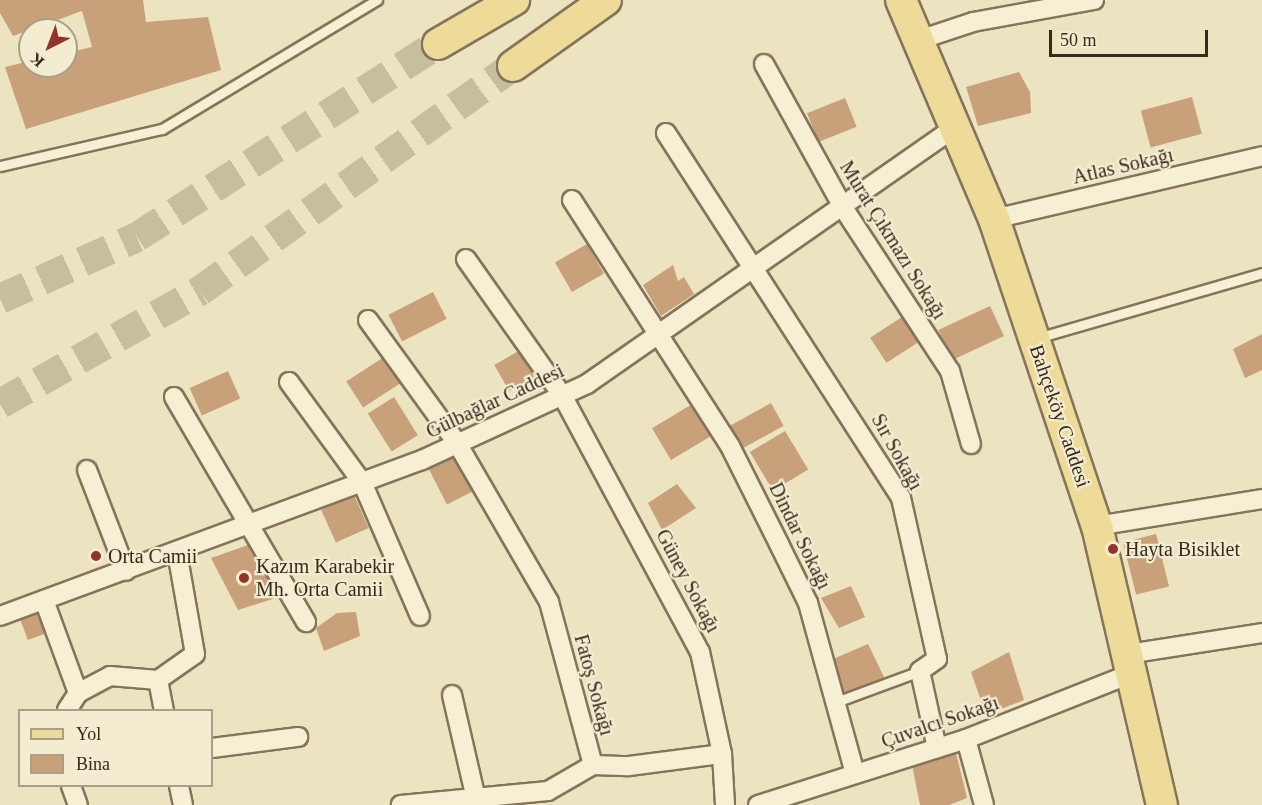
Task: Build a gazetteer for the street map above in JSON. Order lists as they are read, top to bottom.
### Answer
{
  "streets": {
    "main road": ["Bahçeköy Caddesi"],
    "street": [
      "Atlas Sokağı",
      "Murat Çıkmazı Sokağı",
      "Gülbağlar Caddesi",
      "Sır Sokağı",
      "Dindar Sokağı",
      "Güney Sokağı",
      "Fatoş Sokağı",
      "Çuvalcı Sokağı"
    ]
  },
  "crossings": [
    ["Atlas Sokağı", "Bahçeköy Caddesi"],
    ["Murat Çıkmazı Sokağı", "Gülbağlar Caddesi"],
    ["Gülbağlar Caddesi", "Bahçeköy Caddesi"],
    ["Gülbağlar Caddesi", "Sır Sokağı"],
    ["Gülbağlar Caddesi", "Dindar Sokağı"],
    ["Gülbağlar Caddesi", "Güney Sokağı"],
    ["Gülbağlar Caddesi", "Fatoş Sokağı"],
    ["Bahçeköy Caddesi", "Çuvalcı Sokağı"],
    ["Dindar Sokağı", "Çuvalcı Sokağı"]
  ],
  "places": ["Hayta Bisiklet", "Orta Camii", "Kazım Karabekir Mh. Orta Camii"],
  "legend": ["Yol", "Bina"],
  "scale_bar": "50 m",
  "north": "bottom left"
}
